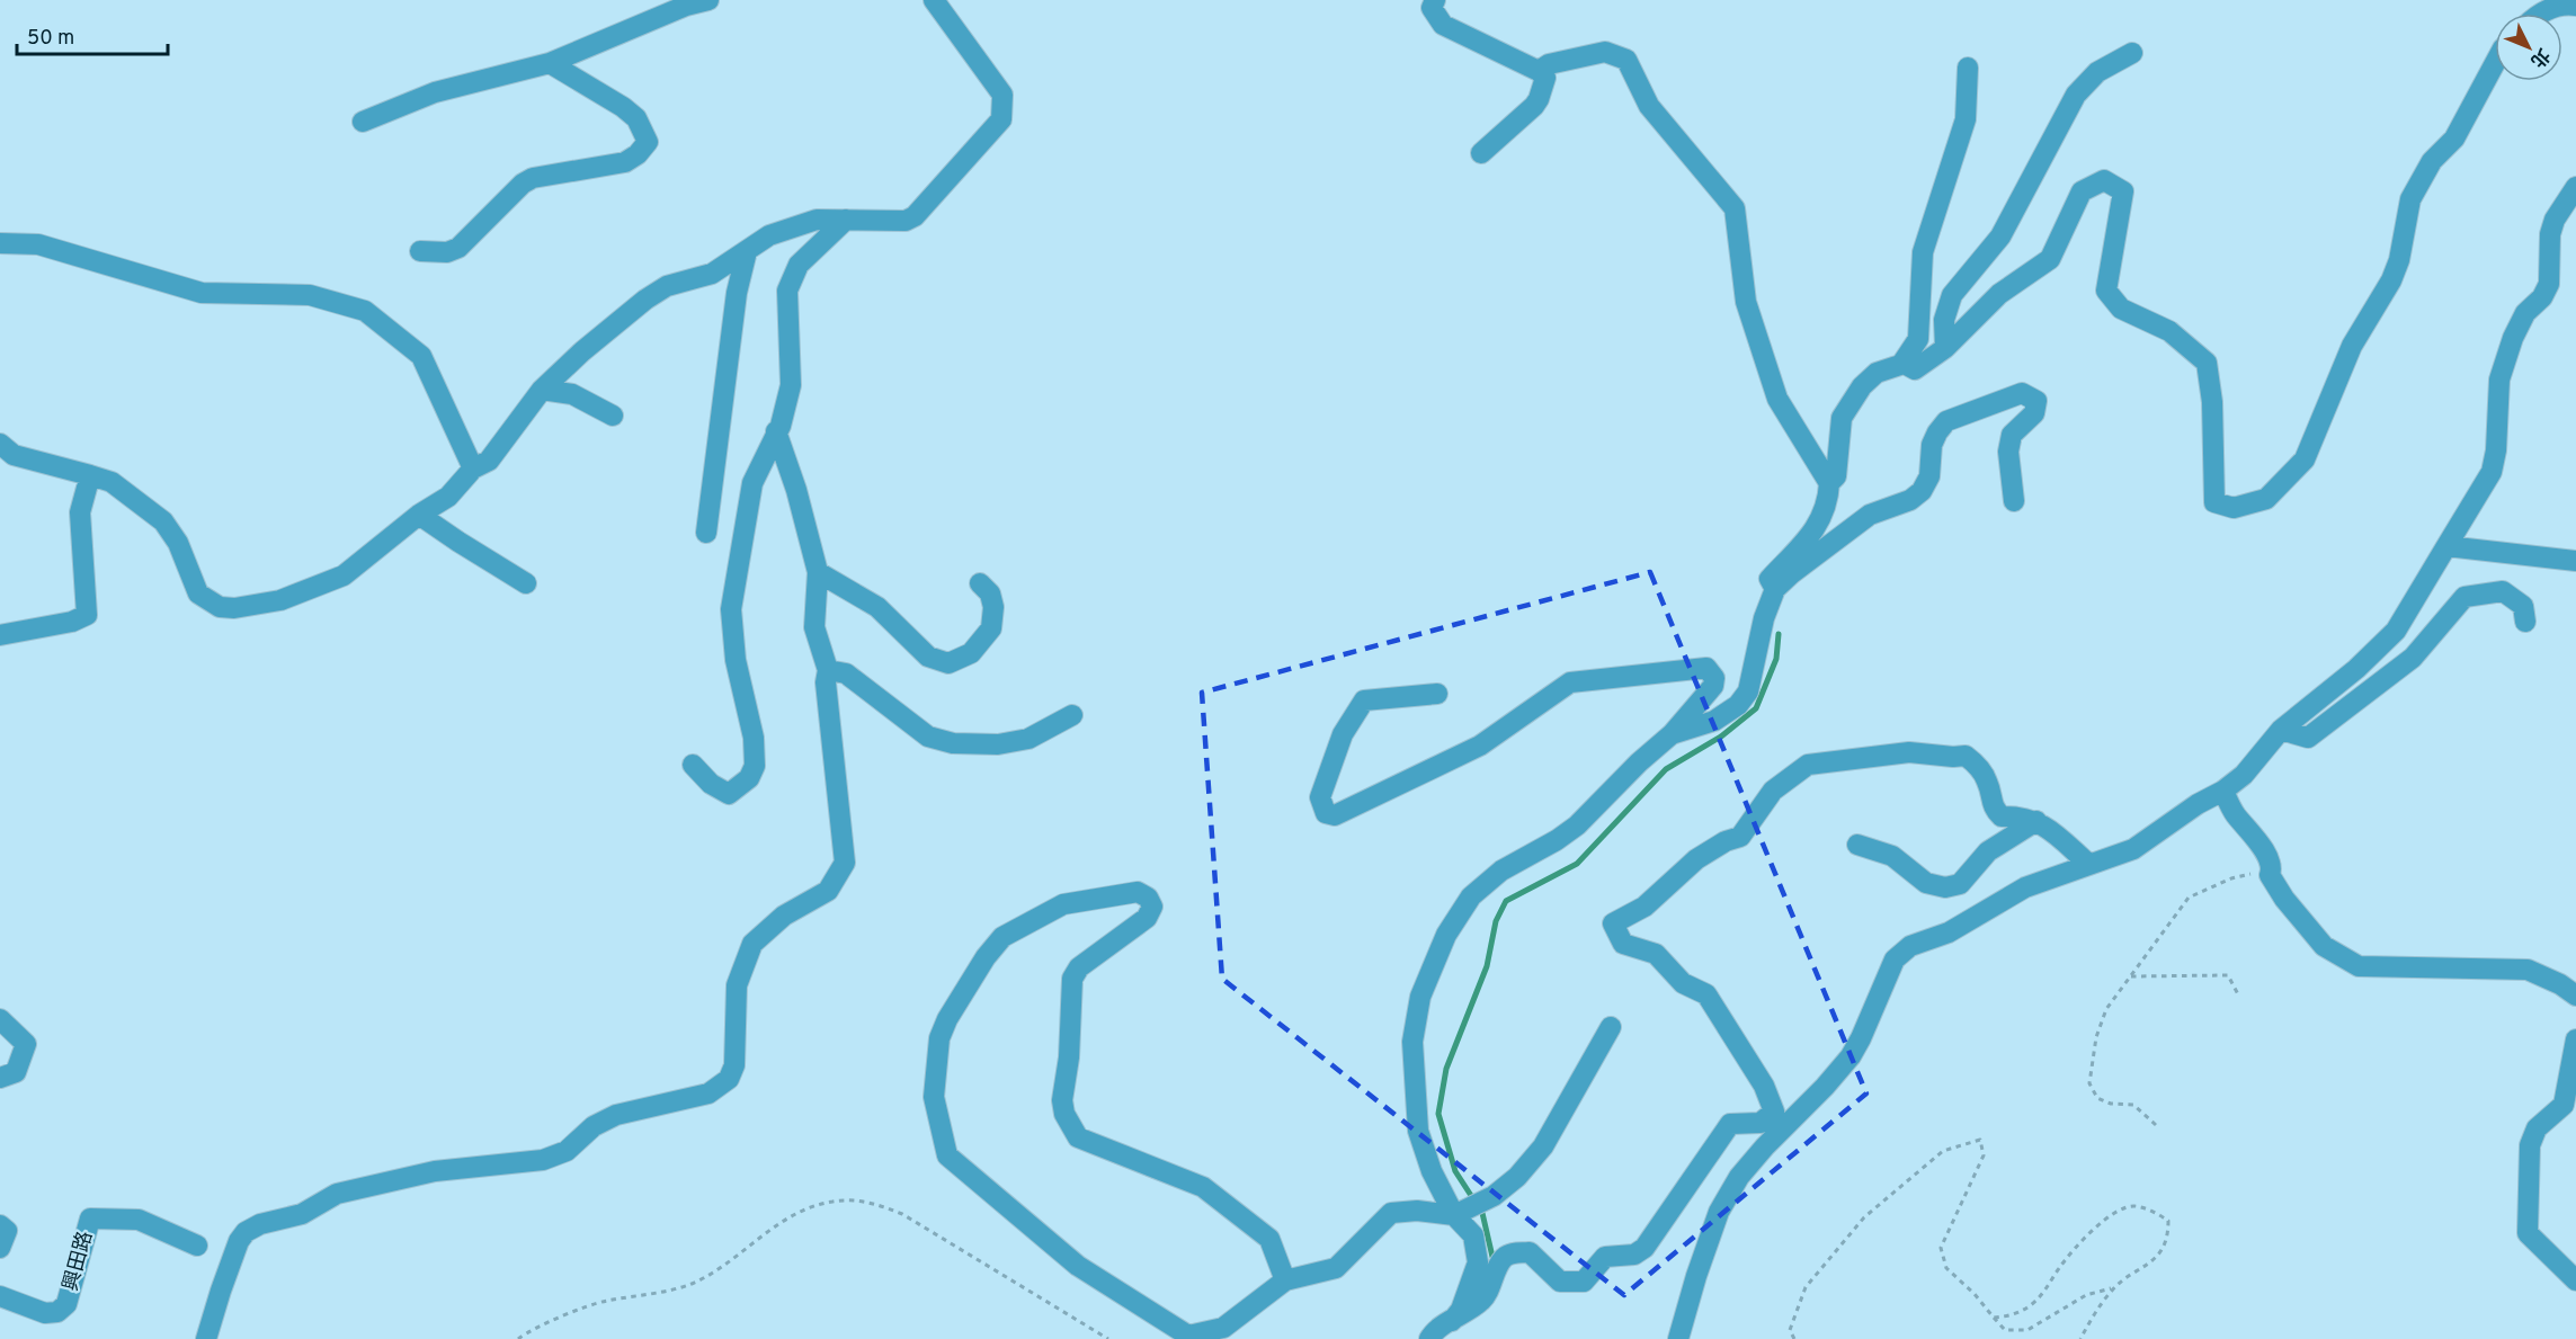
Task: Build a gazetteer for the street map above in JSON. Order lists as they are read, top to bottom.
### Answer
{
  "streets": {
    "lane": ["興田路"]
  },
  "scale_bar": "50 m",
  "north": "bottom right"
}
